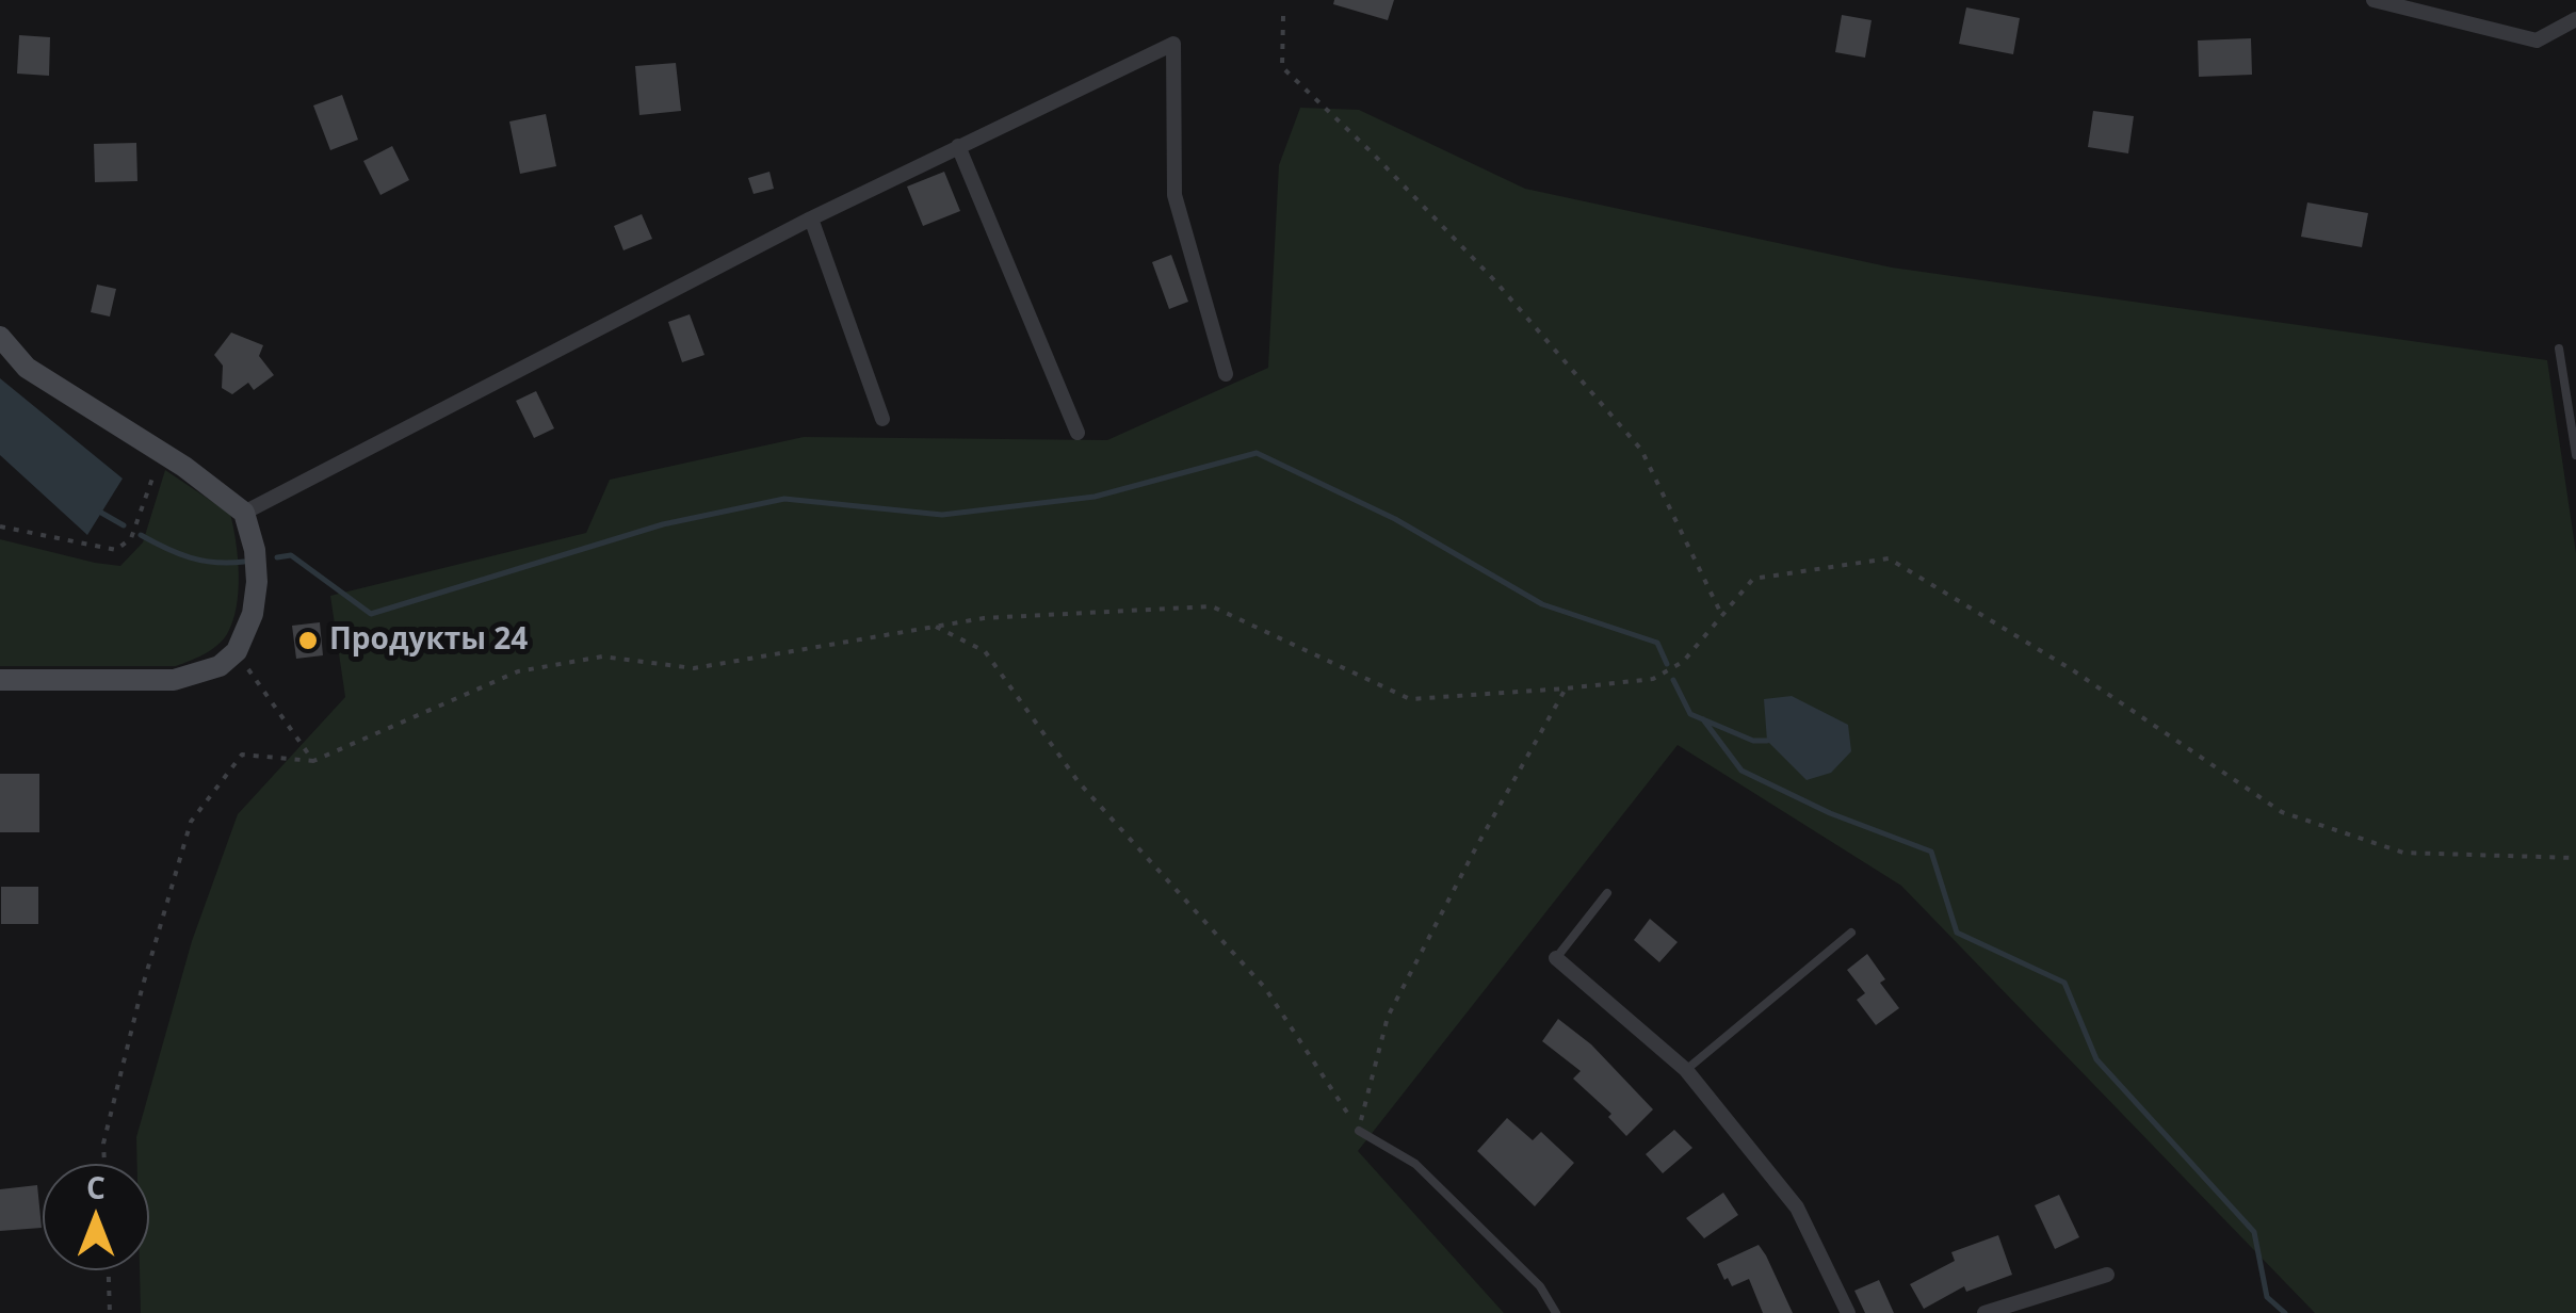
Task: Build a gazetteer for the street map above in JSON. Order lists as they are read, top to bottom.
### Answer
{
  "places": ["Продукты 24"],
  "north": "top"
}
